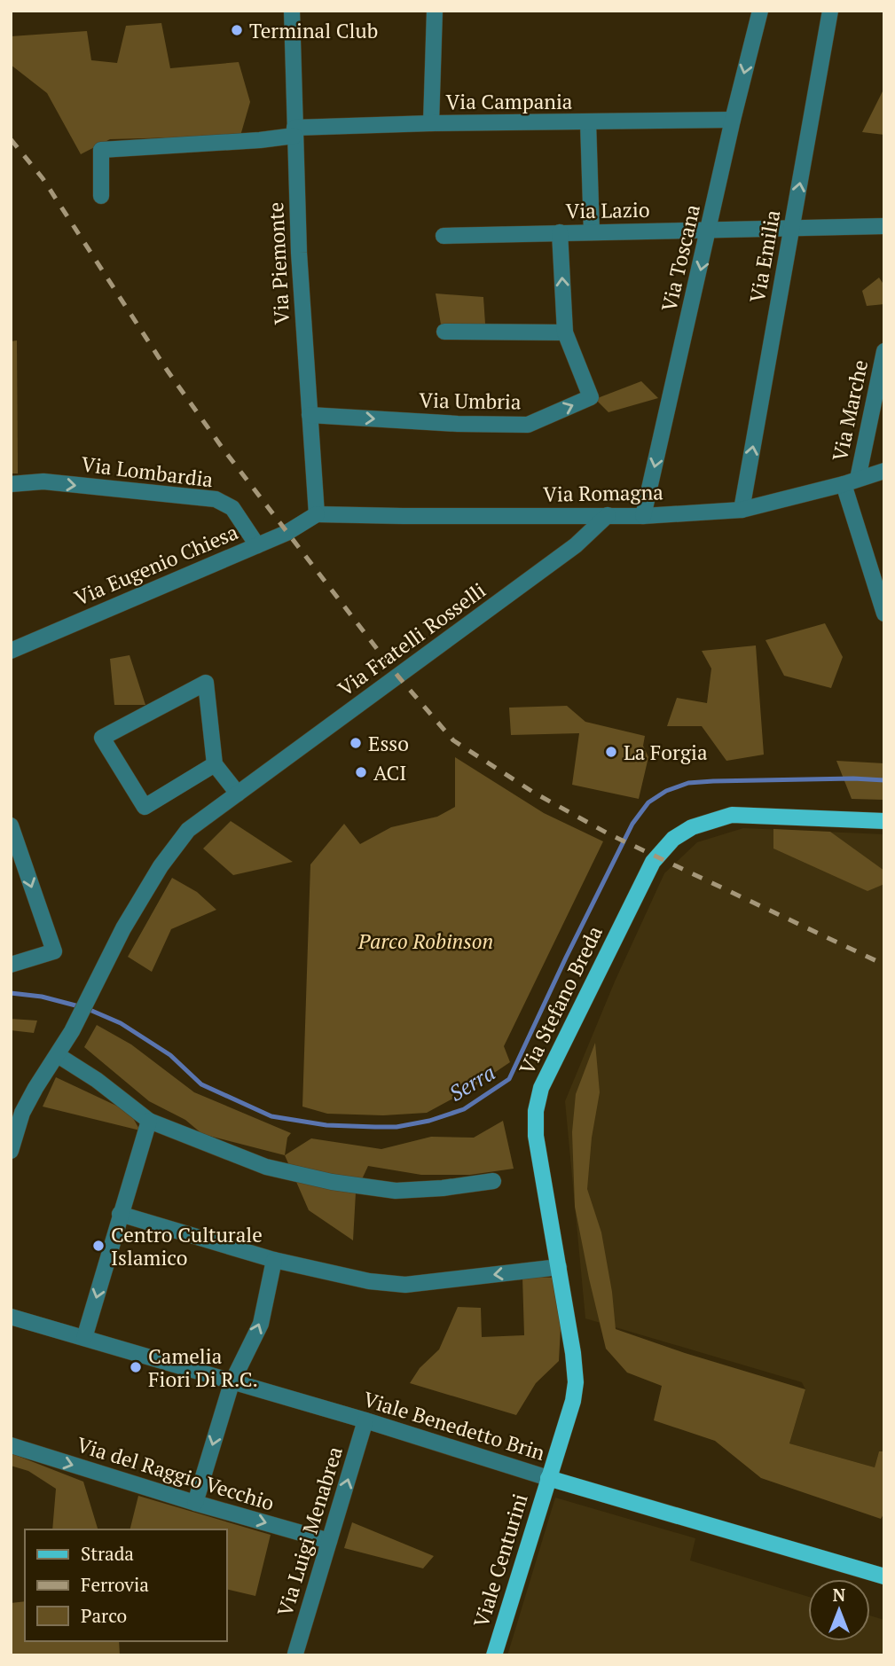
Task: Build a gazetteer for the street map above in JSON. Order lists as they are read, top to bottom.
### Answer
{
  "streets": {
    "main road": ["Via Stefano Breda", "Viale Benedetto Brin", "Viale Centurini"],
    "street": [
      "Via Campania",
      "Via Lazio",
      "Via Emilia",
      "Via Toscana",
      "Via Piemonte",
      "Via Umbria",
      "Via Marche",
      "Via Lombardia",
      "Via Romagna",
      "Via Eugenio Chiesa",
      "Via Fratelli Rosselli",
      "Via del Raggio Vecchio",
      "Via Luigi Menabrea"
    ]
  },
  "crossings": [
    ["Via Campania", "Via Lazio"],
    ["Via Campania", "Via Toscana"],
    ["Via Campania", "Via Piemonte"],
    ["Via Lazio", "Via Emilia"],
    ["Via Lazio", "Via Toscana"],
    ["Via Lazio", "Via Umbria"],
    ["Via Emilia", "Via Romagna"],
    ["Via Toscana", "Via Romagna"],
    ["Via Piemonte", "Via Umbria"],
    ["Via Piemonte", "Via Romagna"],
    ["Via Piemonte", "Via Eugenio Chiesa"],
    ["Via Marche", "Via Romagna"],
    ["Via Lombardia", "Via Eugenio Chiesa"],
    ["Via Romagna", "Via Eugenio Chiesa"],
    ["Via Romagna", "Via Fratelli Rosselli"],
    ["Via Stefano Breda", "Viale Benedetto Brin"],
    ["Via Stefano Breda", "Viale Centurini"],
    ["Viale Benedetto Brin", "Via Luigi Menabrea"],
    ["Viale Benedetto Brin", "Viale Centurini"],
    ["Via del Raggio Vecchio", "Via Luigi Menabrea"]
  ],
  "one_way": [
    "Via Emilia",
    "Via Toscana",
    "Via Lombardia",
    "Via del Raggio Vecchio"
  ],
  "water": ["Serra"],
  "parks": ["Parco Robinson"],
  "places": [
    "Terminal Club",
    "Esso",
    "La Forgia",
    "ACI",
    "Centro Culturale Islamico",
    "Camelia Fiori Di R.C."
  ],
  "legend": ["Strada", "Ferrovia", "Parco"],
  "north": "top"
}
